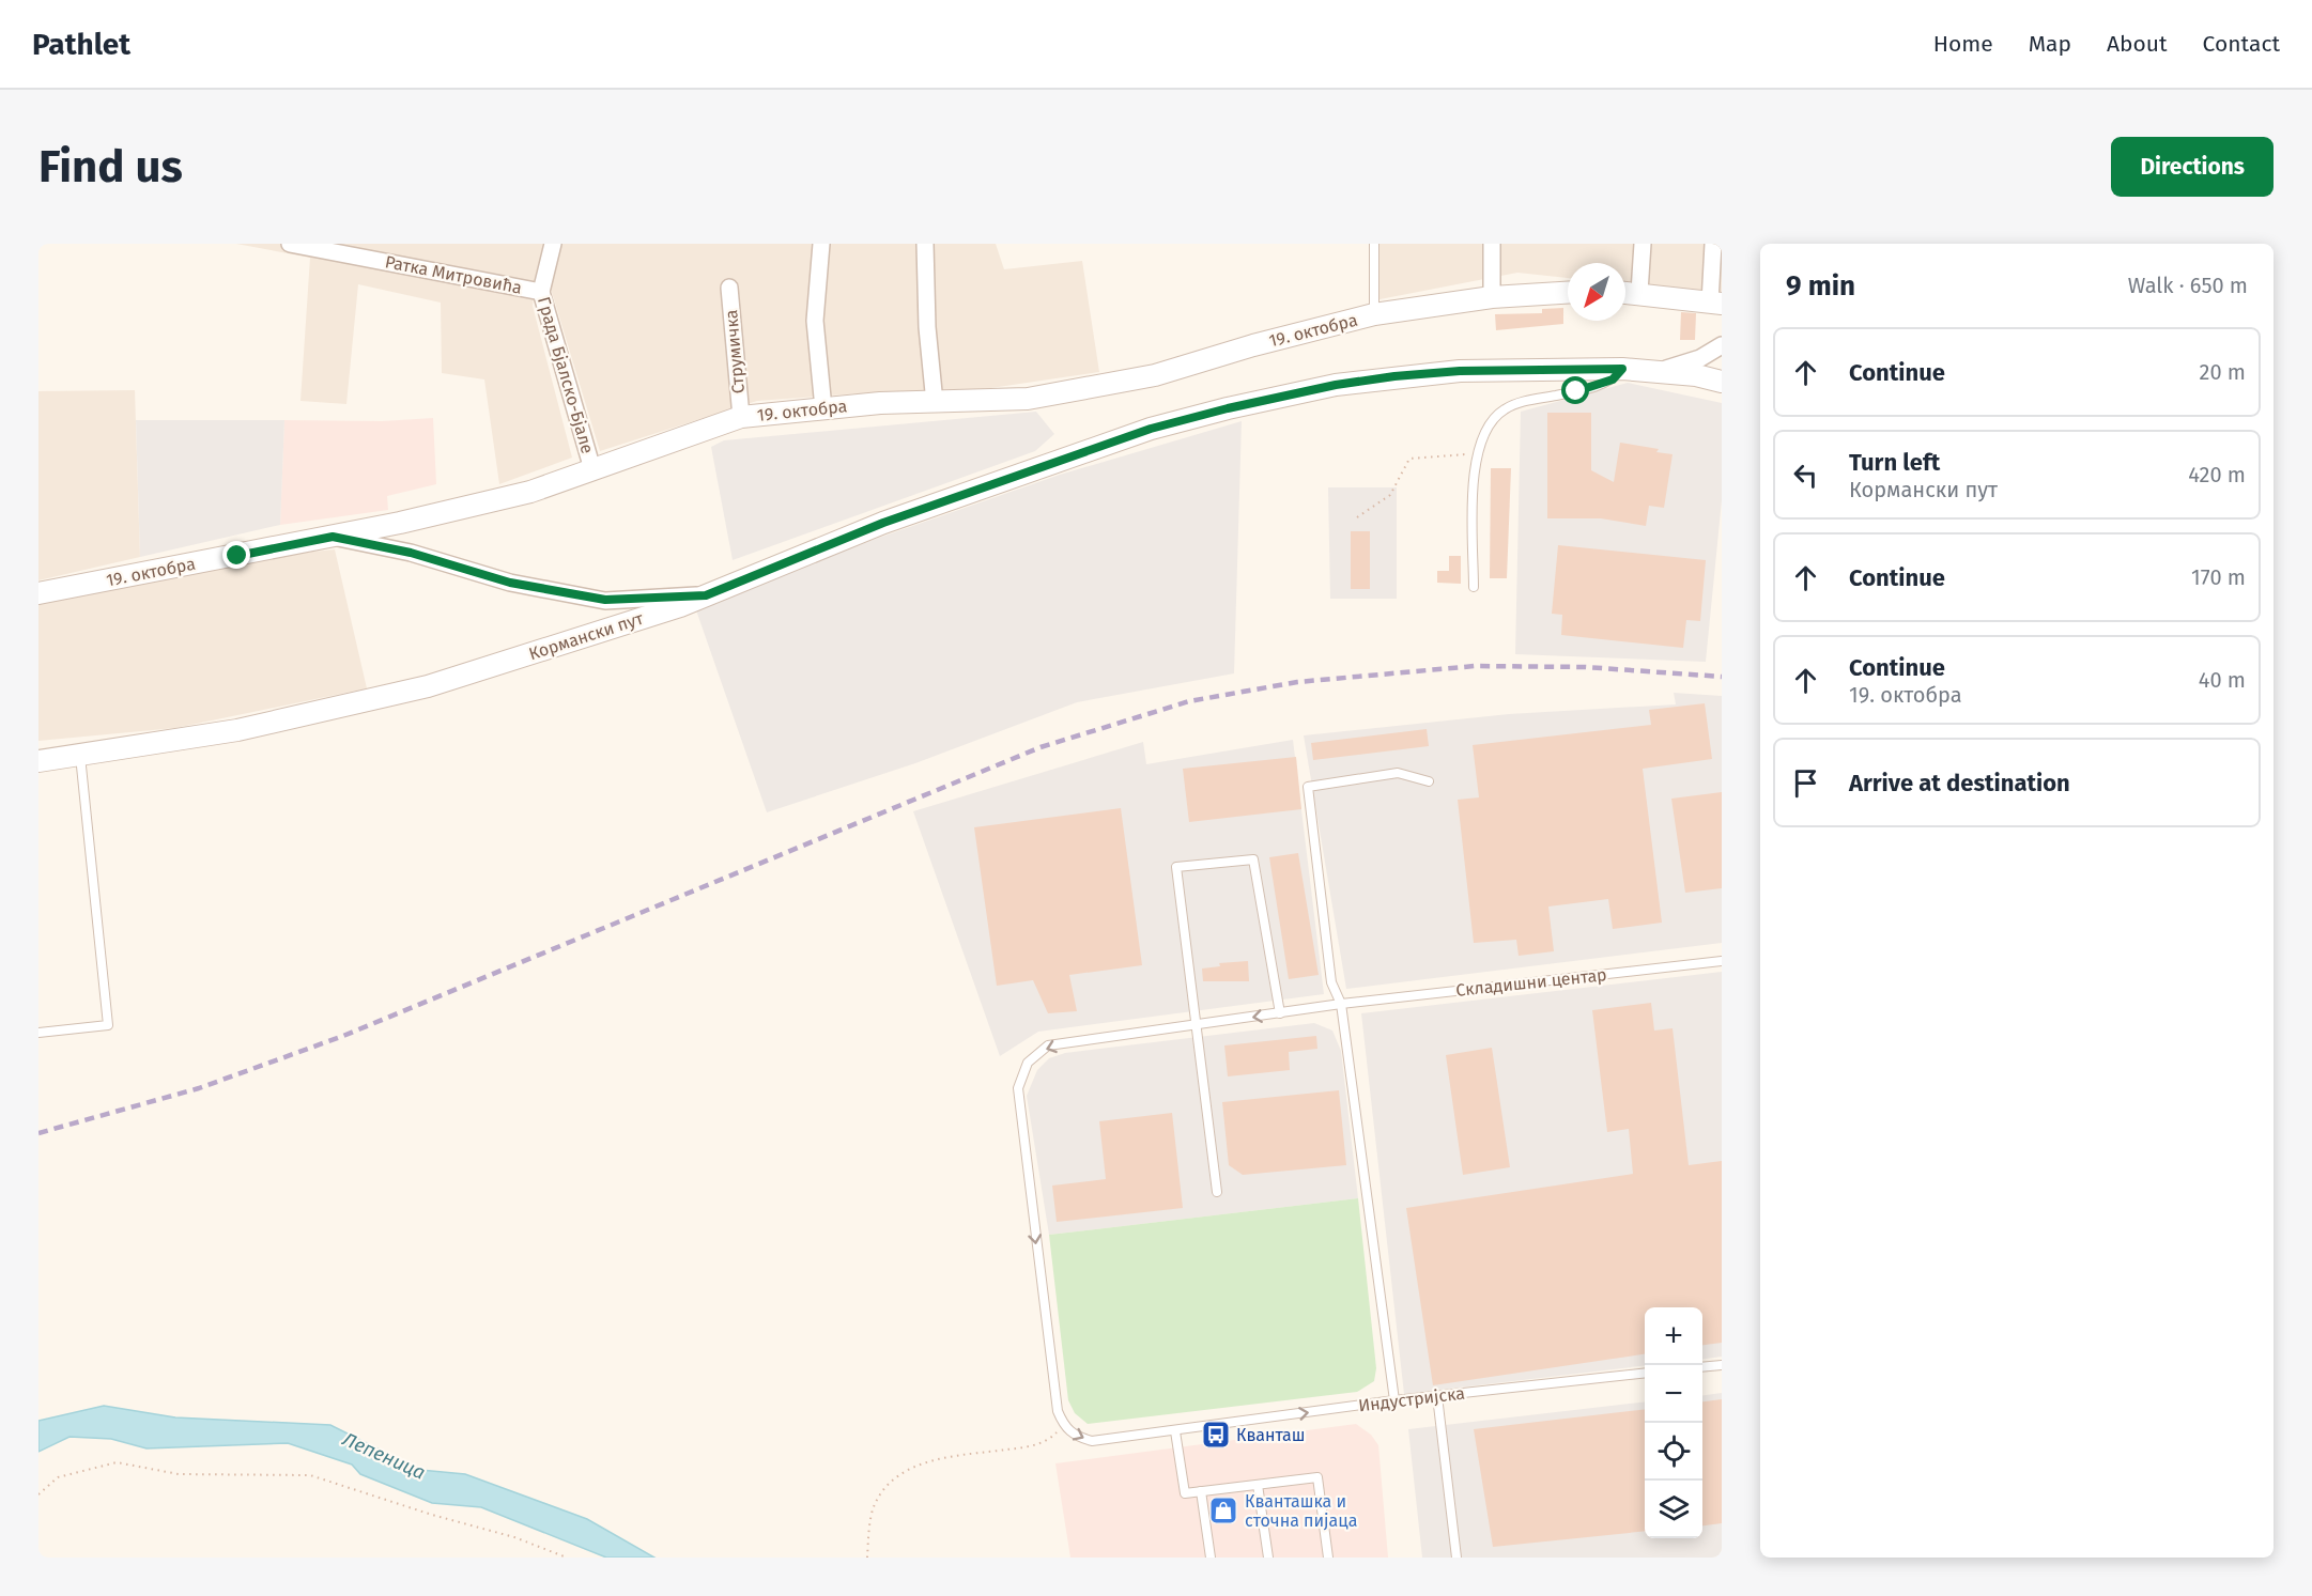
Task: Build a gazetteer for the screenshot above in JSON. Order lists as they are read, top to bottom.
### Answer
{
  "streets": {
    "street": [
      "Ратка Митровића",
      "19. октобра",
      "Струмичка",
      "Града Бјалско-Бјале",
      "Кормански пут"
    ],
    "lane": ["Складишни центар", "Индустријска"]
  },
  "crossings": [
    ["Ратка Митровића", "Града Бјалско-Бјале"],
    ["19. октобра", "Струмичка"],
    ["19. октобра", "Града Бјалско-Бјале"],
    ["Складишни центар", "Индустријска"]
  ],
  "one_way": ["Индустријска"],
  "water": ["Лепеница"],
  "places": {
    "bus stop": ["Кванташ"],
    "shop": ["Кванташка и сточна пијаца"]
  },
  "north": "bottom left",
  "page": {
    "header": "Pathlet",
    "nav": [
      "Home",
      "Map",
      "About",
      "Contact"
    ],
    "buttons": "Directions",
    "title": "Find us",
    "heading": ["9 min", "Walk · 650 m"],
    "list": [
      ["Continue", "20 m"],
      ["Turn left", "Кормански пут", "420 m"],
      ["Continue", "170 m"],
      ["Continue", "19. октобра", "40 m"],
      "Arrive at destination"
    ],
    "map_buttons": ["+", "−"]
  }
}
